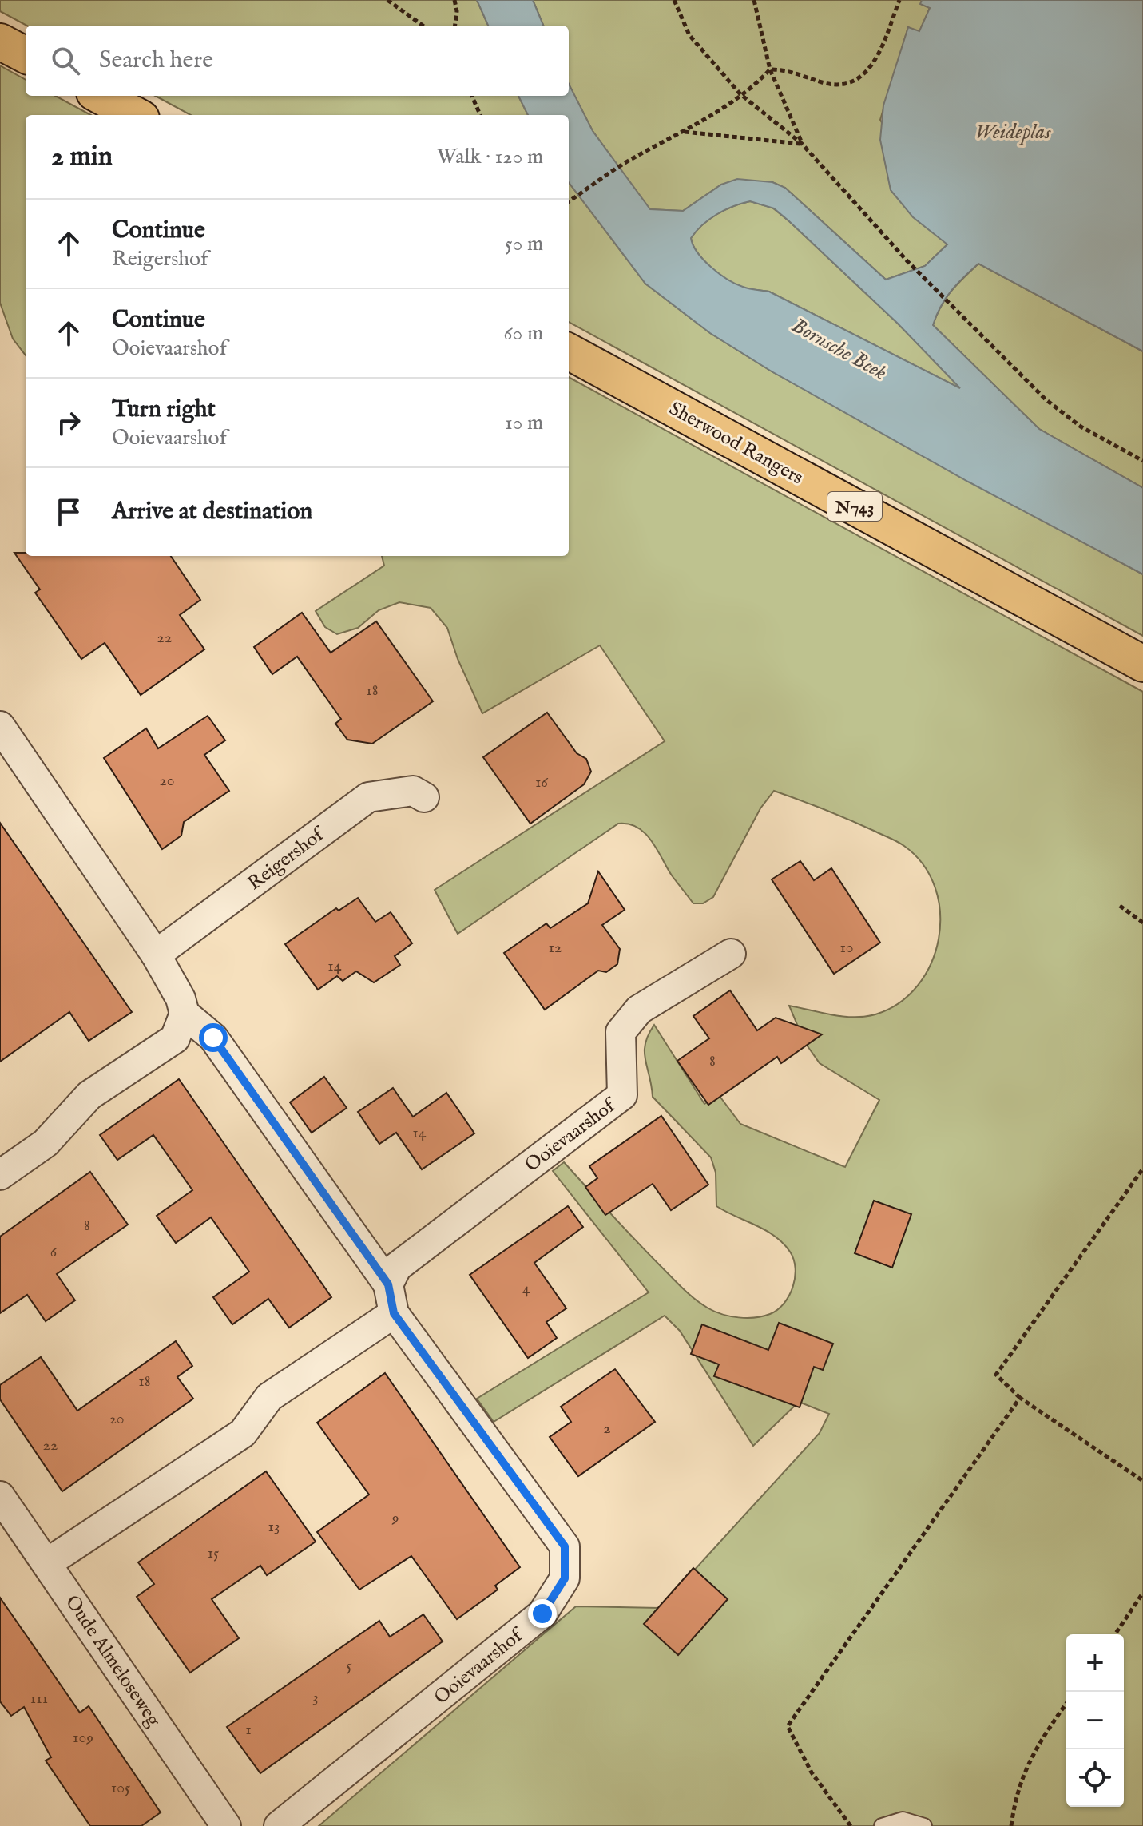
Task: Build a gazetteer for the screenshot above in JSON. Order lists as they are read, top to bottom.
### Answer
{
  "streets": {
    "main road": ["Sherwood Rangers", "N743"],
    "street": ["Reigershof", "Ooievaarshof", "Oude Almeloseweg"]
  },
  "water": ["Weideplas", "Bornsche Beek"],
  "house_numbers": [
    "22",
    "18",
    "20",
    "16",
    "12",
    "10",
    "14",
    "8",
    "14",
    "8",
    "6",
    "4",
    "18",
    "20",
    "2",
    "22",
    "9",
    "13",
    "15",
    "5",
    "3",
    "111",
    "1",
    "109",
    "105"
  ],
  "page": {
    "search": "Search here",
    "heading": ["2 min", "Walk · 120 m"],
    "list": [
      ["Continue", "Reigershof", "50 m"],
      ["Continue", "Ooievaarshof", "60 m"],
      ["Turn right", "Ooievaarshof", "10 m"],
      "Arrive at destination"
    ],
    "map_buttons": ["+", "−"]
  }
}
